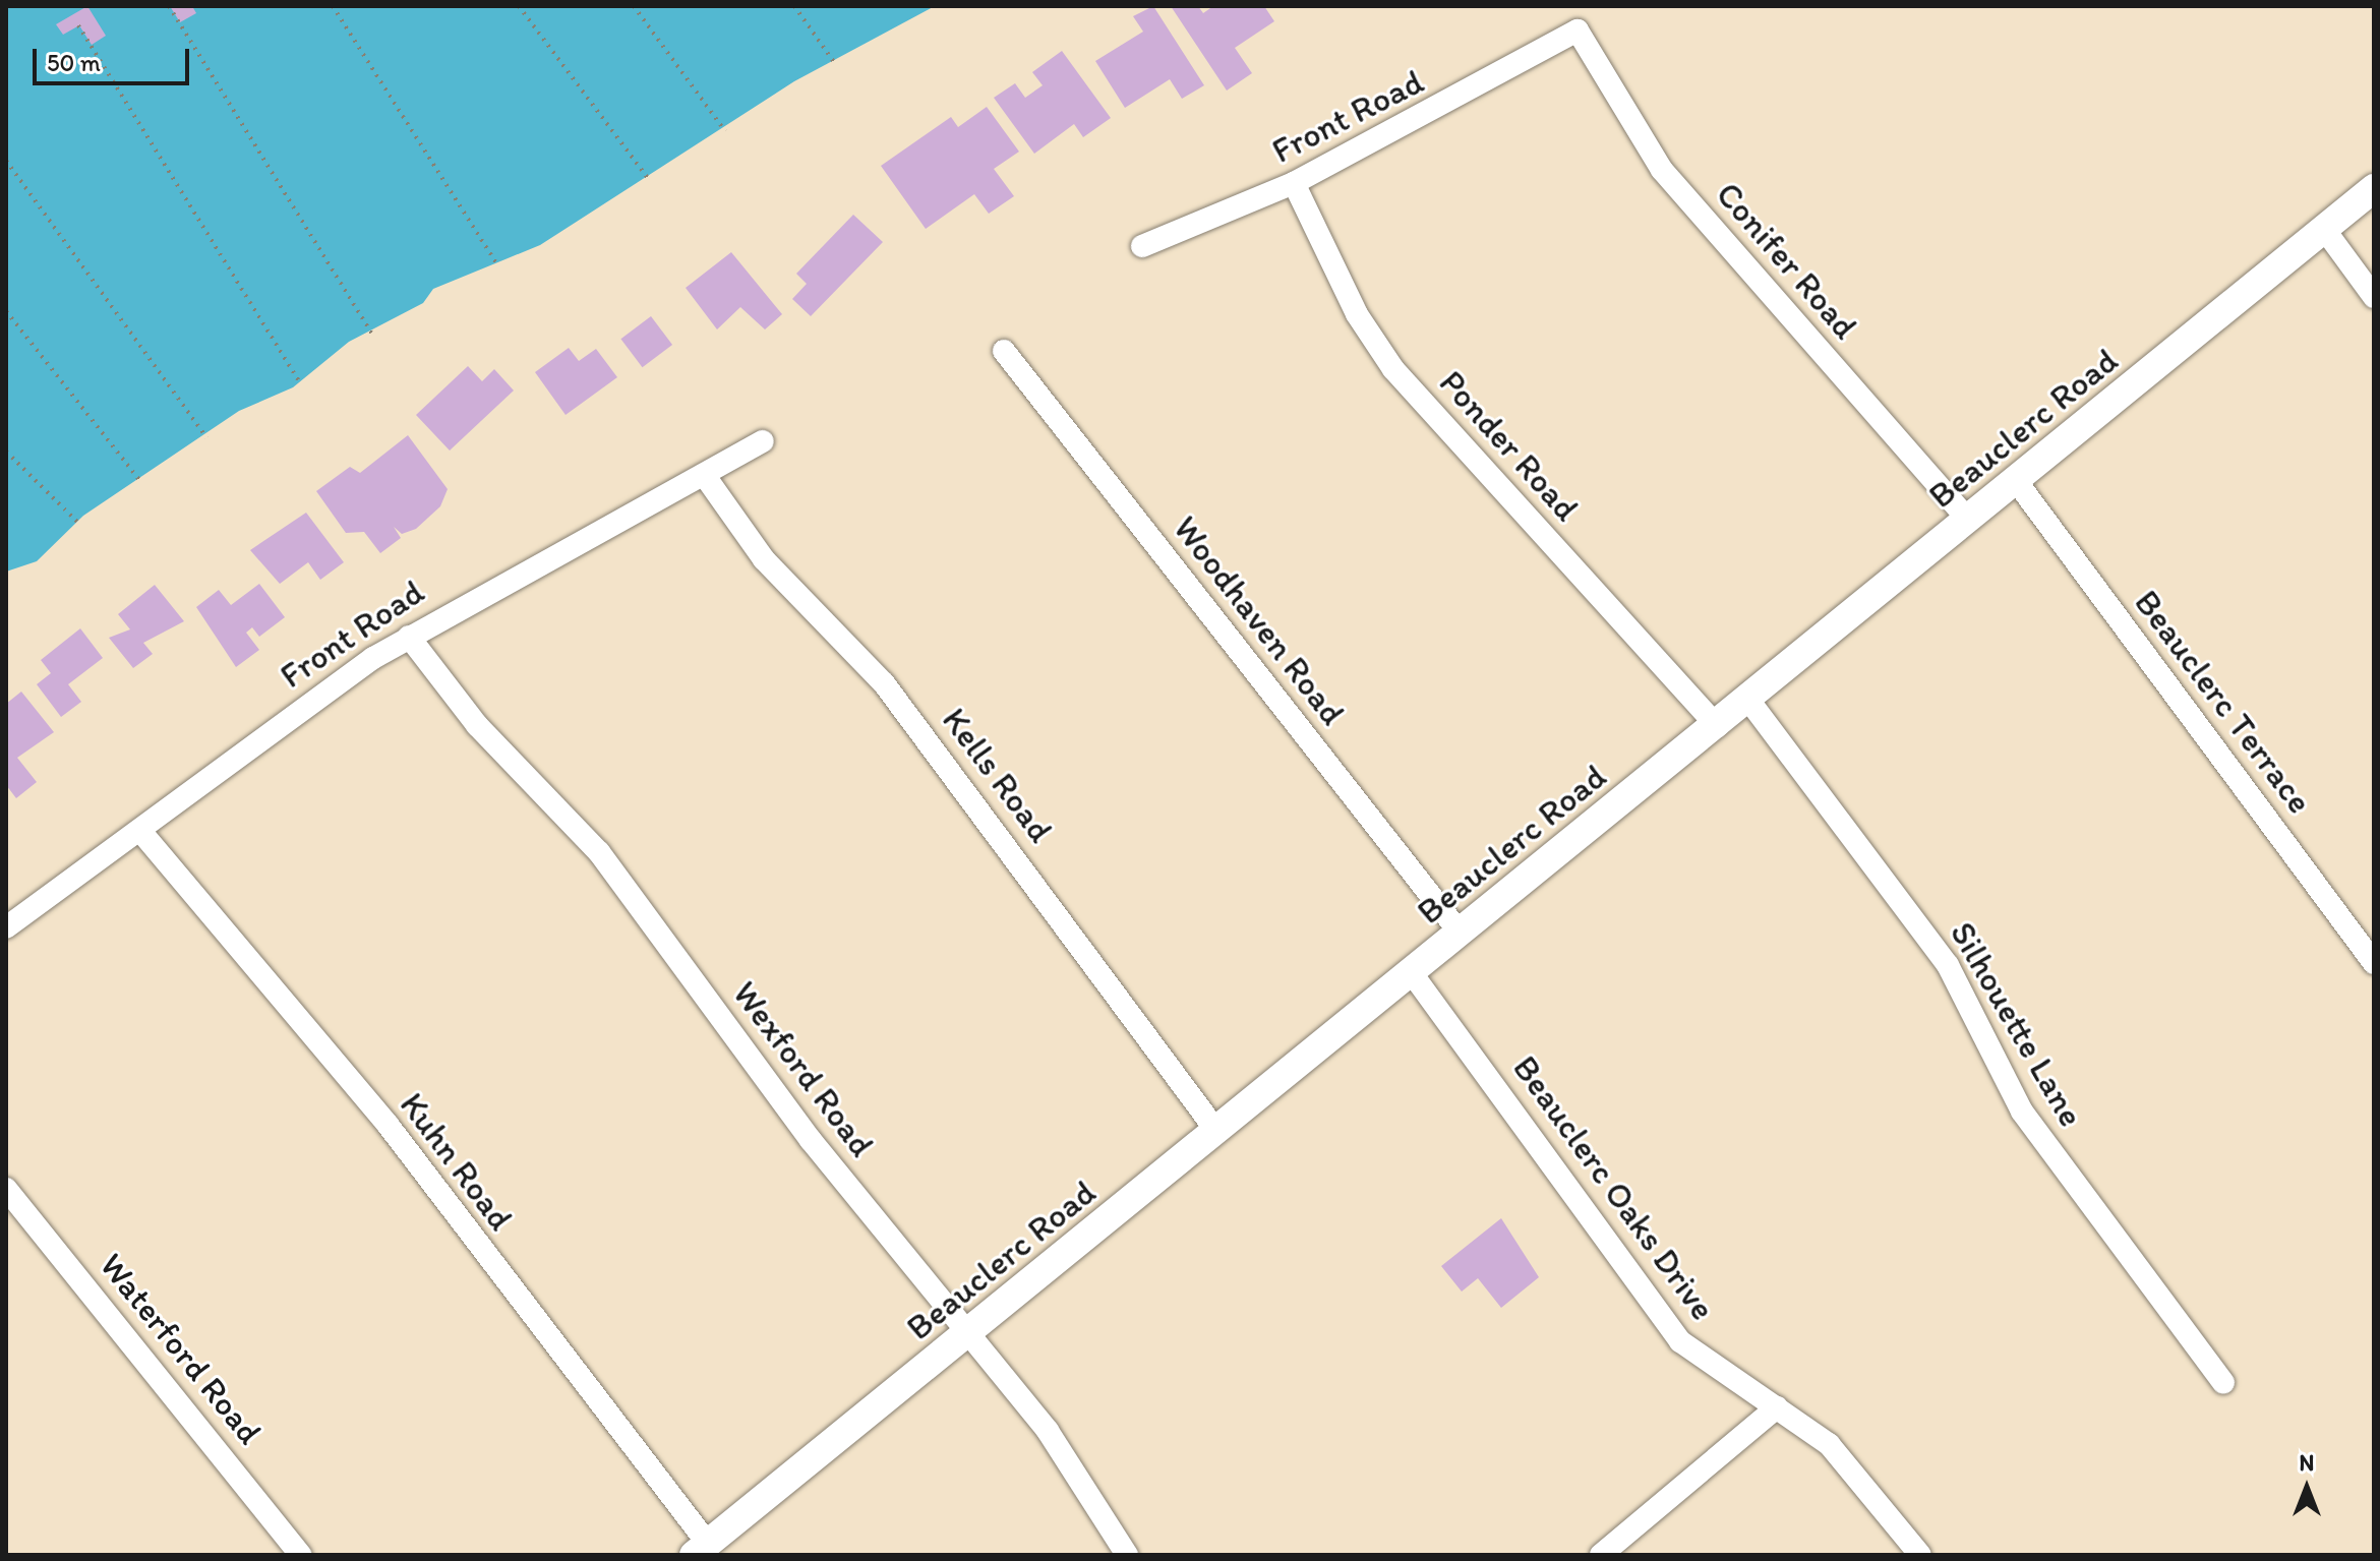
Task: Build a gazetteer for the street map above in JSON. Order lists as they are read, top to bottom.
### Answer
{
  "streets": {
    "street": [
      "Front Road",
      "Conifer Road",
      "Beauclerc Road",
      "Ponder Road",
      "Woodhaven Road",
      "Beauclerc Terrace",
      "Kells Road",
      "Silhouette Lane",
      "Wexford Road",
      "Kuhn Road",
      "Beauclerc Oaks Drive",
      "Waterford Road"
    ]
  },
  "crossings": [
    ["Front Road", "Conifer Road"],
    ["Front Road", "Ponder Road"],
    ["Front Road", "Kells Road"],
    ["Front Road", "Wexford Road"],
    ["Front Road", "Kuhn Road"],
    ["Conifer Road", "Beauclerc Road"],
    ["Beauclerc Road", "Ponder Road"],
    ["Beauclerc Road", "Woodhaven Road"],
    ["Beauclerc Road", "Beauclerc Terrace"],
    ["Beauclerc Road", "Kells Road"],
    ["Beauclerc Road", "Silhouette Lane"],
    ["Beauclerc Road", "Wexford Road"],
    ["Beauclerc Road", "Kuhn Road"],
    ["Beauclerc Road", "Beauclerc Oaks Drive"]
  ],
  "scale_bar": "50 m",
  "north": "top"
}
